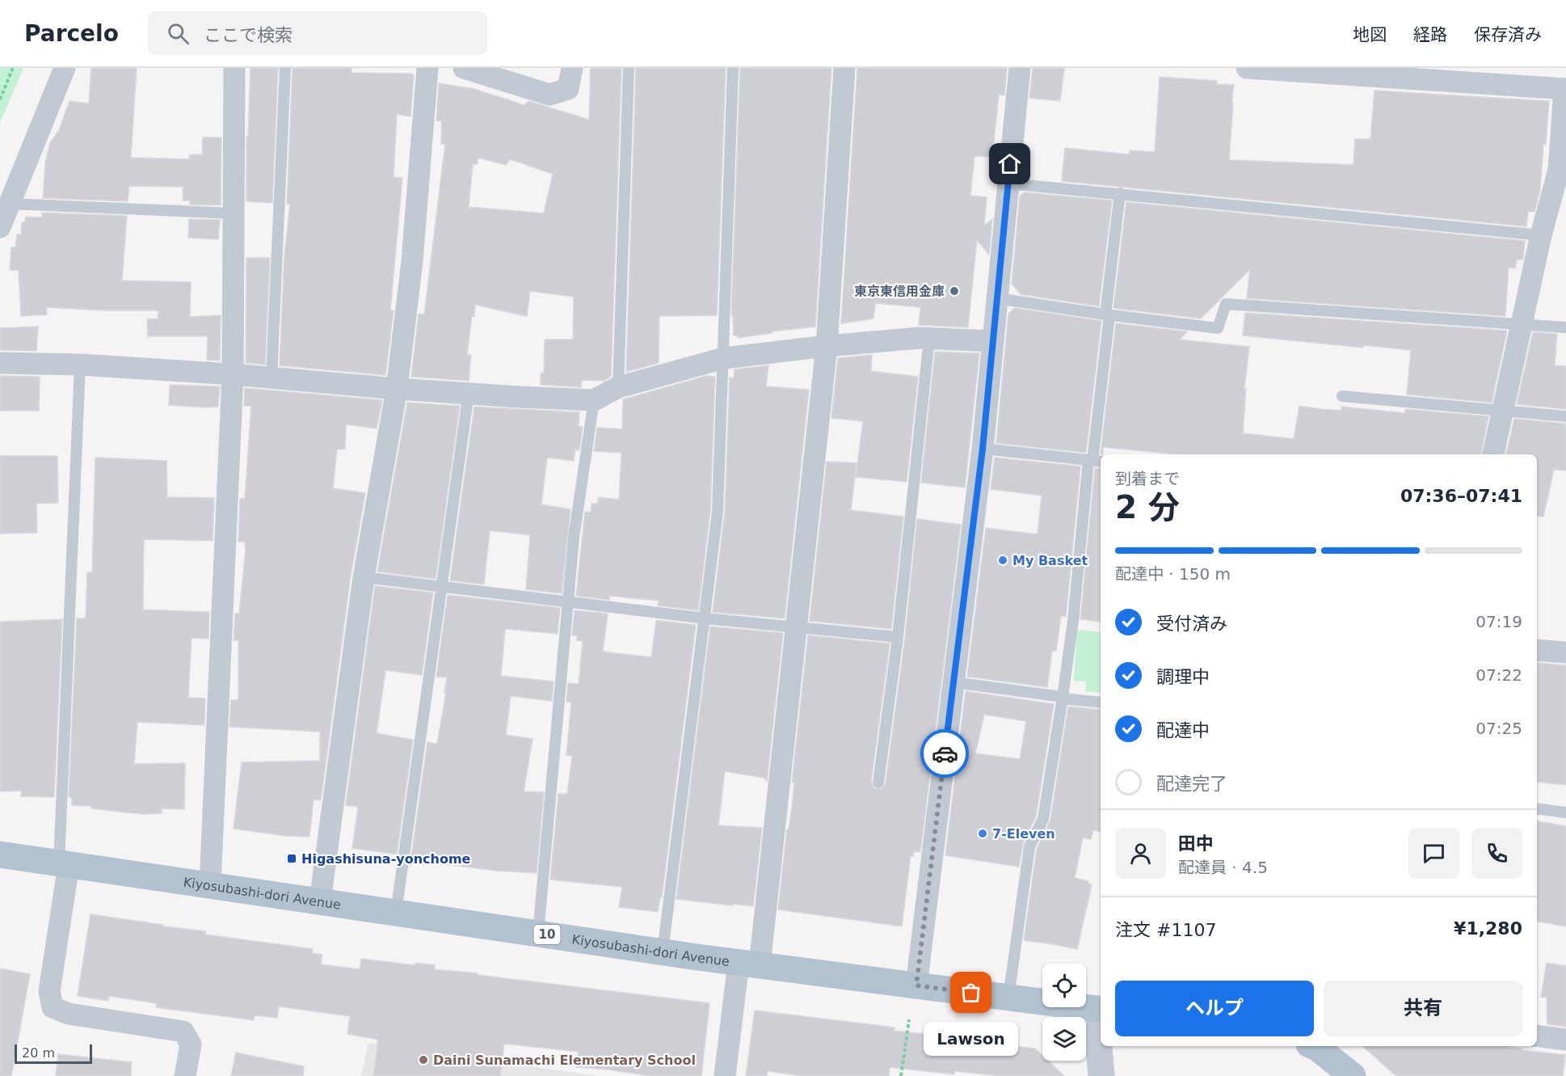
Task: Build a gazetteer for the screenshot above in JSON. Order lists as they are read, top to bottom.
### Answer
{
  "streets": {
    "main road": ["Kiyosubashi-dori Avenue", "10"]
  },
  "places": {
    "other": [
      "東京東信用金庫",
      "My Basket",
      "7-Eleven",
      "Lawson",
      "Daini Sunamachi Elementary School"
    ],
    "transit": ["Higashisuna-yonchome"]
  },
  "scale_bar": "20 m",
  "page": {
    "header": "Parcelo",
    "search": "ここで検索",
    "nav": ["地図", "経路", "保存済み"],
    "heading": ["2 分", "到着まで", "07:36–07:41"],
    "panel": [
      "田中",
      "配達員 · 4.5",
      "注文 #1107",
      "¥1,280"
    ],
    "bar": "配達中 · 150 m",
    "list": [
      ["受付済み", "07:19"],
      ["調理中", "07:22"],
      ["配達中", "07:25"],
      "配達完了"
    ],
    "buttons": ["ヘルプ", "共有"],
    "bubble": "Lawson",
    "scale": "20 m"
  }
}
